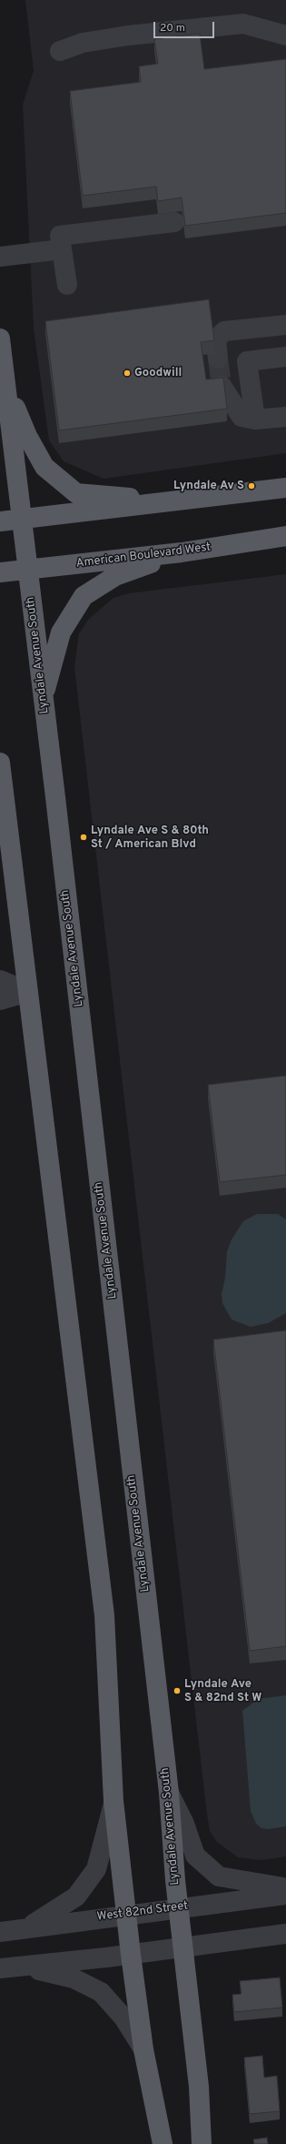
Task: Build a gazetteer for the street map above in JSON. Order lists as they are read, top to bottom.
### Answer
{
  "streets": {
    "main road": ["American Boulevard West", "Lyndale Avenue South"],
    "street": ["West 82nd Street"]
  },
  "crossings": [
    ["American Boulevard West", "Lyndale Avenue South"],
    ["Lyndale Avenue South", "West 82nd Street"]
  ],
  "places": [
    "Goodwill",
    "Lyndale Av S",
    "Lyndale Ave S & 80th St / American Blvd",
    "Lyndale Ave S & 82nd St W"
  ],
  "scale_bar": "20 m"
}
